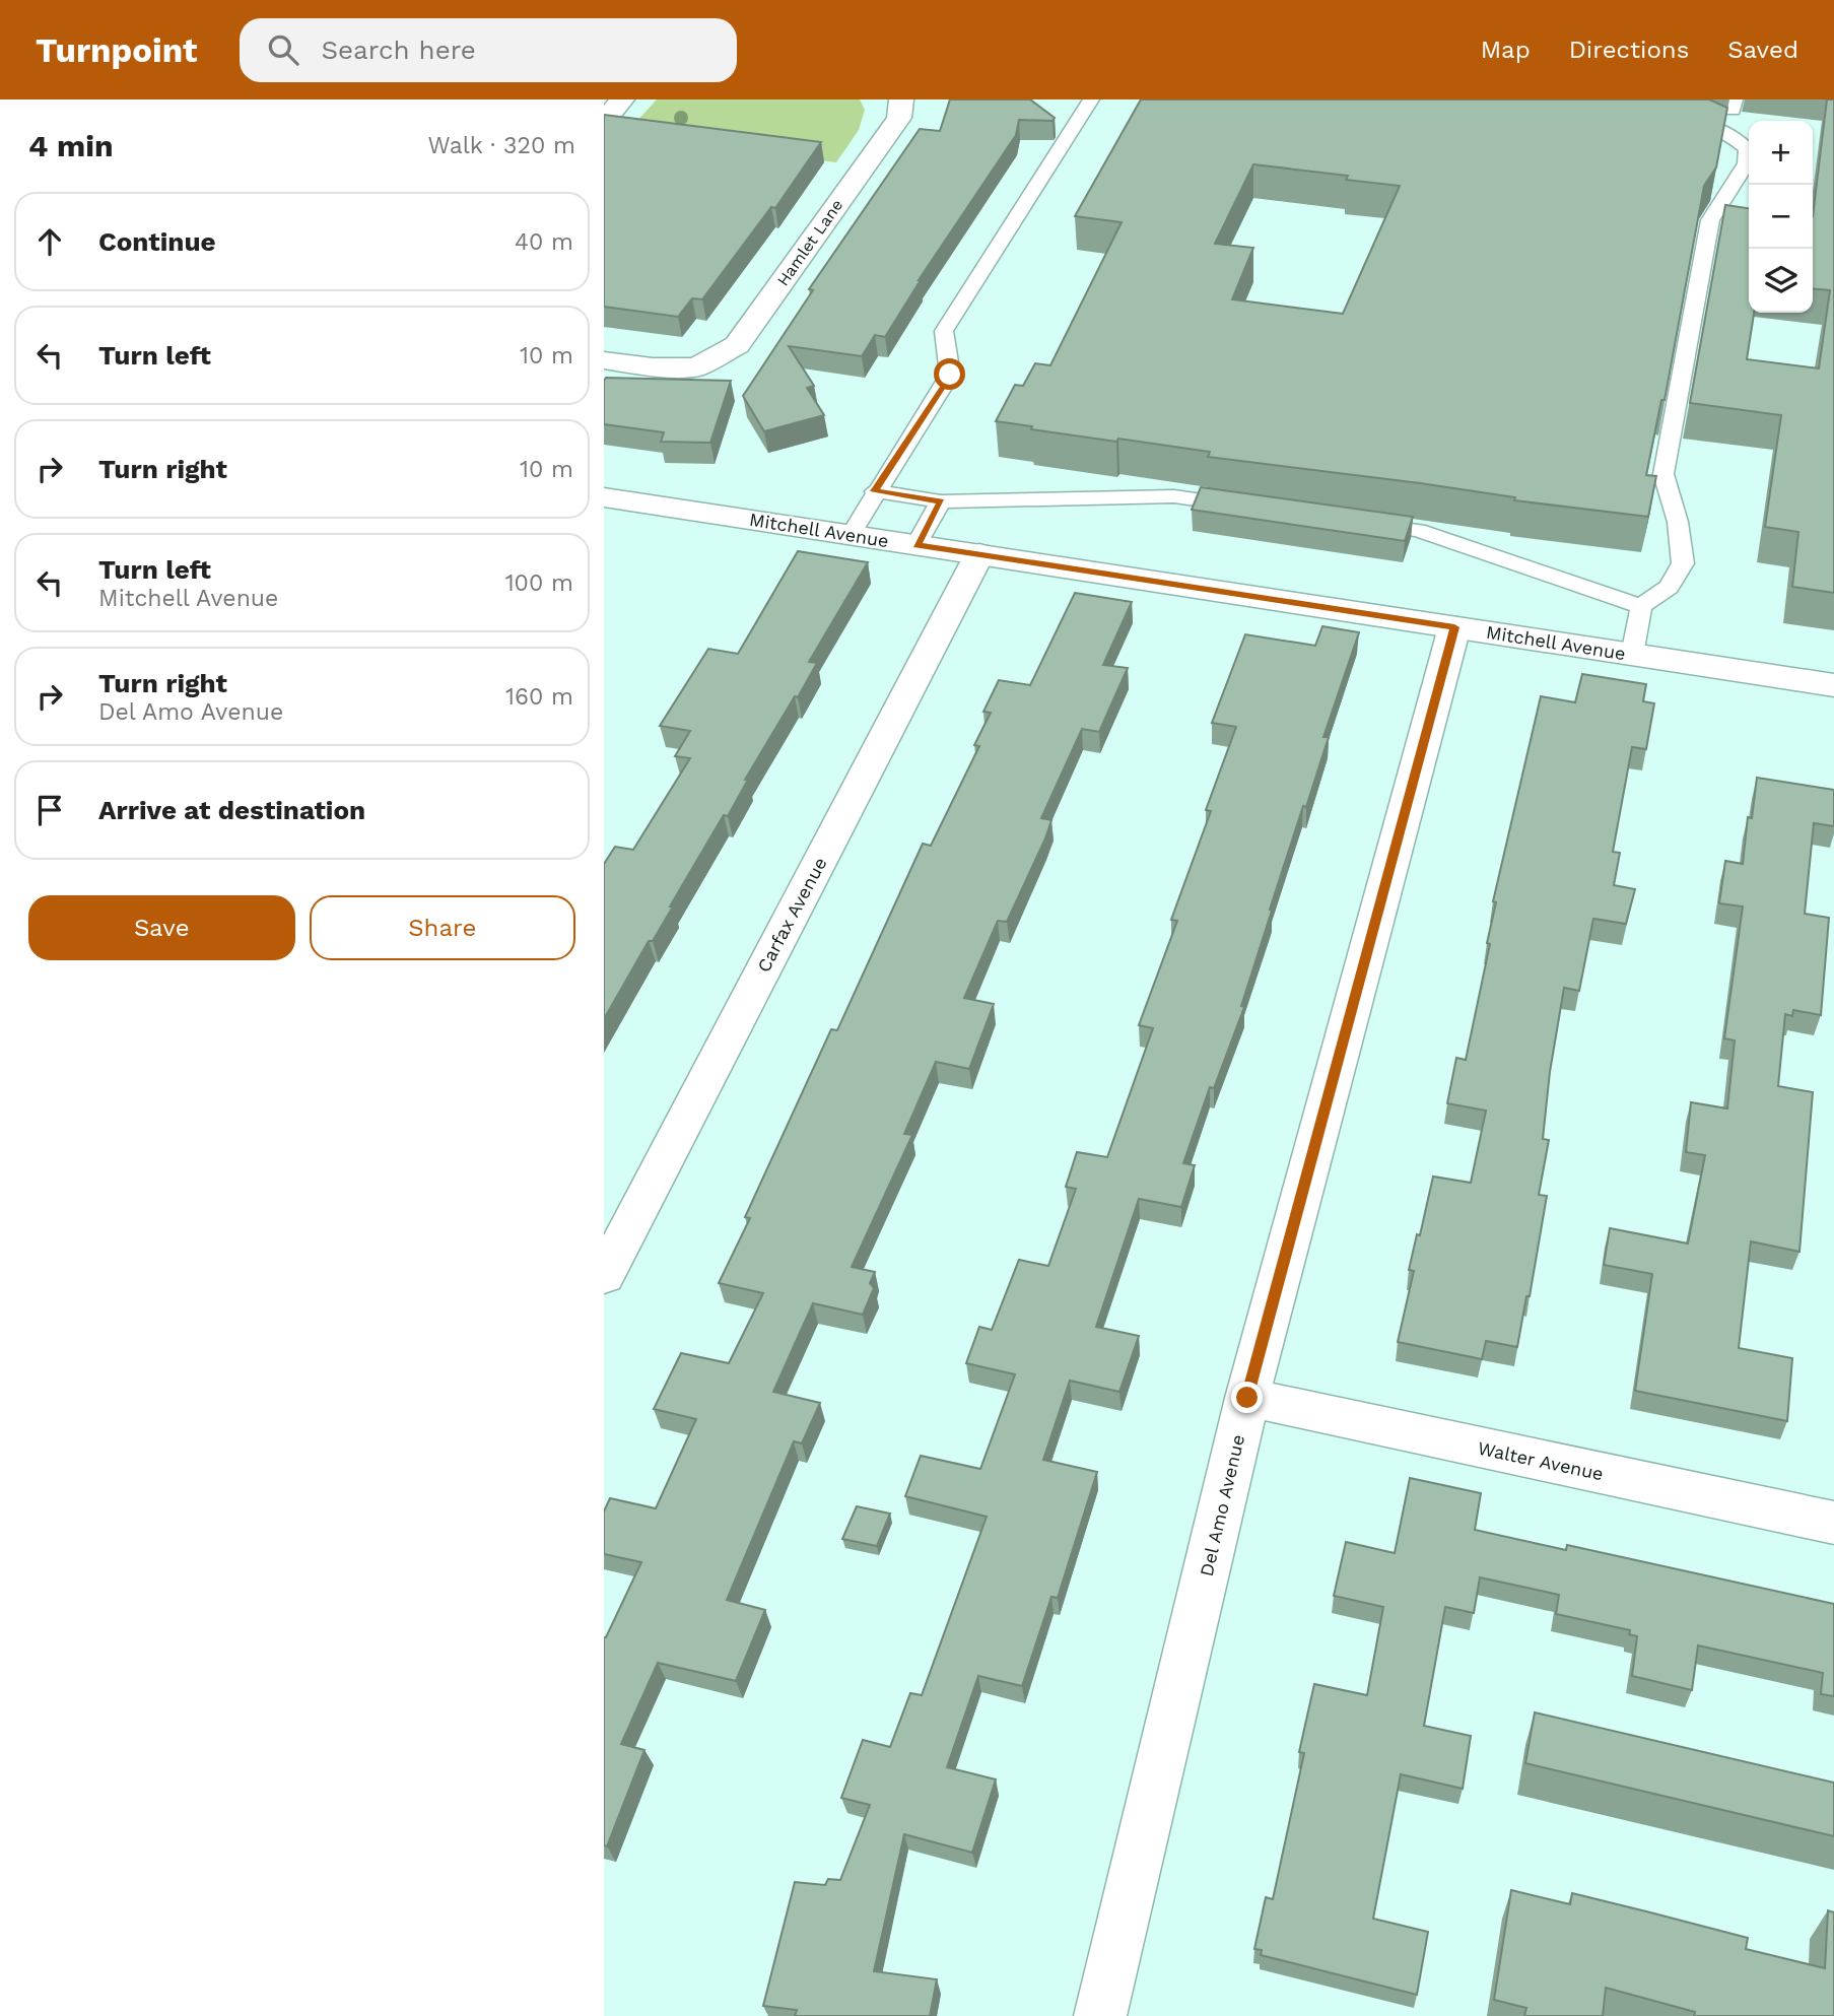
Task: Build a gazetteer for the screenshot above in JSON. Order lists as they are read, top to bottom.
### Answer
{
  "streets": {
    "street": [
      "Hamlet Lane",
      "Mitchell Avenue",
      "Carfax Avenue",
      "Walter Avenue",
      "Del Amo Avenue"
    ]
  },
  "crossings": [
    ["Mitchell Avenue", "Carfax Avenue"],
    ["Mitchell Avenue", "Del Amo Avenue"],
    ["Walter Avenue", "Del Amo Avenue"]
  ],
  "page": {
    "header": "Turnpoint",
    "search": "Search here",
    "nav": ["Map", "Directions", "Saved"],
    "heading": ["4 min", "Walk · 320 m"],
    "map_buttons": ["+", "−"],
    "list": [
      ["Continue", "40 m"],
      ["Turn left", "10 m"],
      ["Turn right", "10 m"],
      ["Turn left", "Mitchell Avenue", "100 m"],
      ["Turn right", "Del Amo Avenue", "160 m"],
      "Arrive at destination"
    ],
    "buttons": ["Save", "Share"]
  }
}
